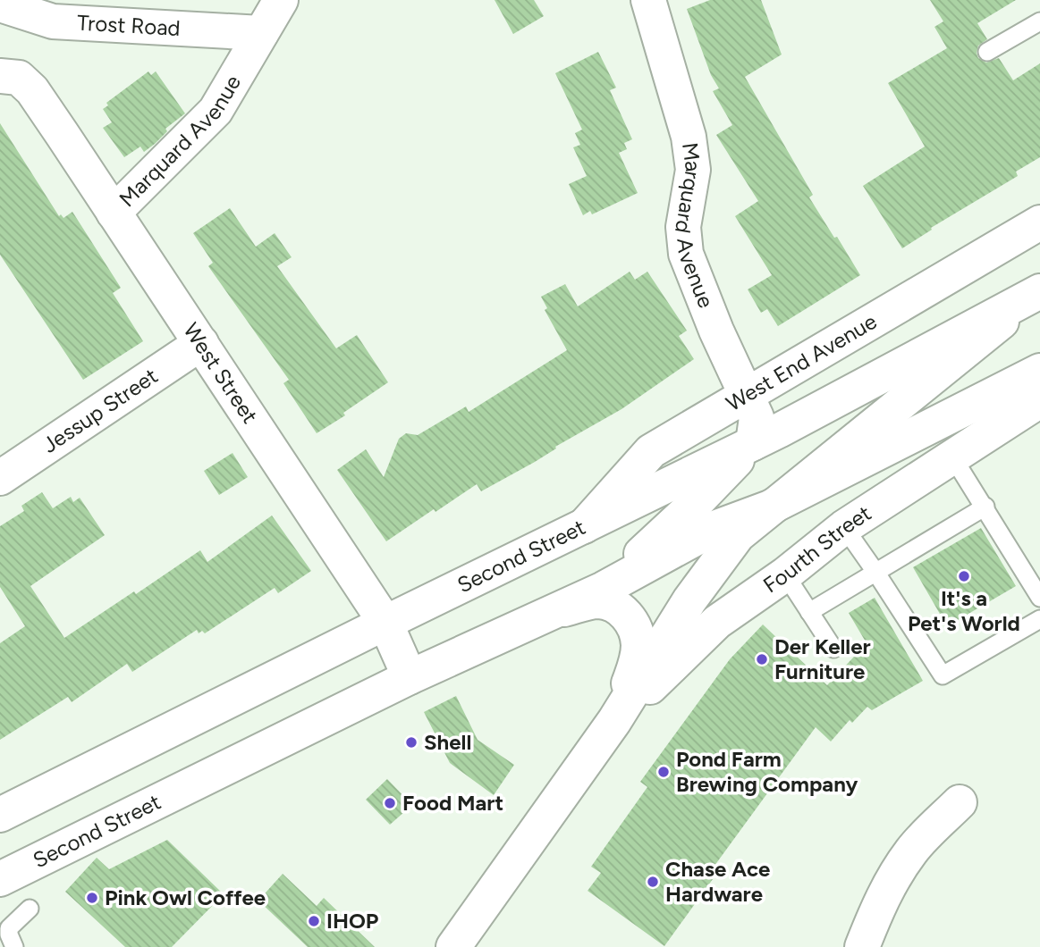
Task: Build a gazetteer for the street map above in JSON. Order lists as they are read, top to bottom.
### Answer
{
  "streets": {
    "main road": [
      "Trost Road",
      "Marquard Avenue",
      "West End Avenue",
      "West Street",
      "Jessup Street",
      "Fourth Street",
      "Second Street"
    ]
  },
  "crossings": [
    ["Trost Road", "Marquard Avenue"],
    ["Marquard Avenue", "West End Avenue"],
    ["Marquard Avenue", "West Street"],
    ["Marquard Avenue", "Second Street"],
    ["West End Avenue", "Second Street"],
    ["West Street", "Jessup Street"],
    ["West Street", "Second Street"],
    ["Fourth Street", "Second Street"]
  ],
  "places": [
    "It's a Pet's World",
    "Der Keller Furniture",
    "Shell",
    "Pond Farm Brewing Company",
    "Food Mart",
    "Chase Ace Hardware",
    "Pink Owl Coffee",
    "IHOP"
  ]
}
